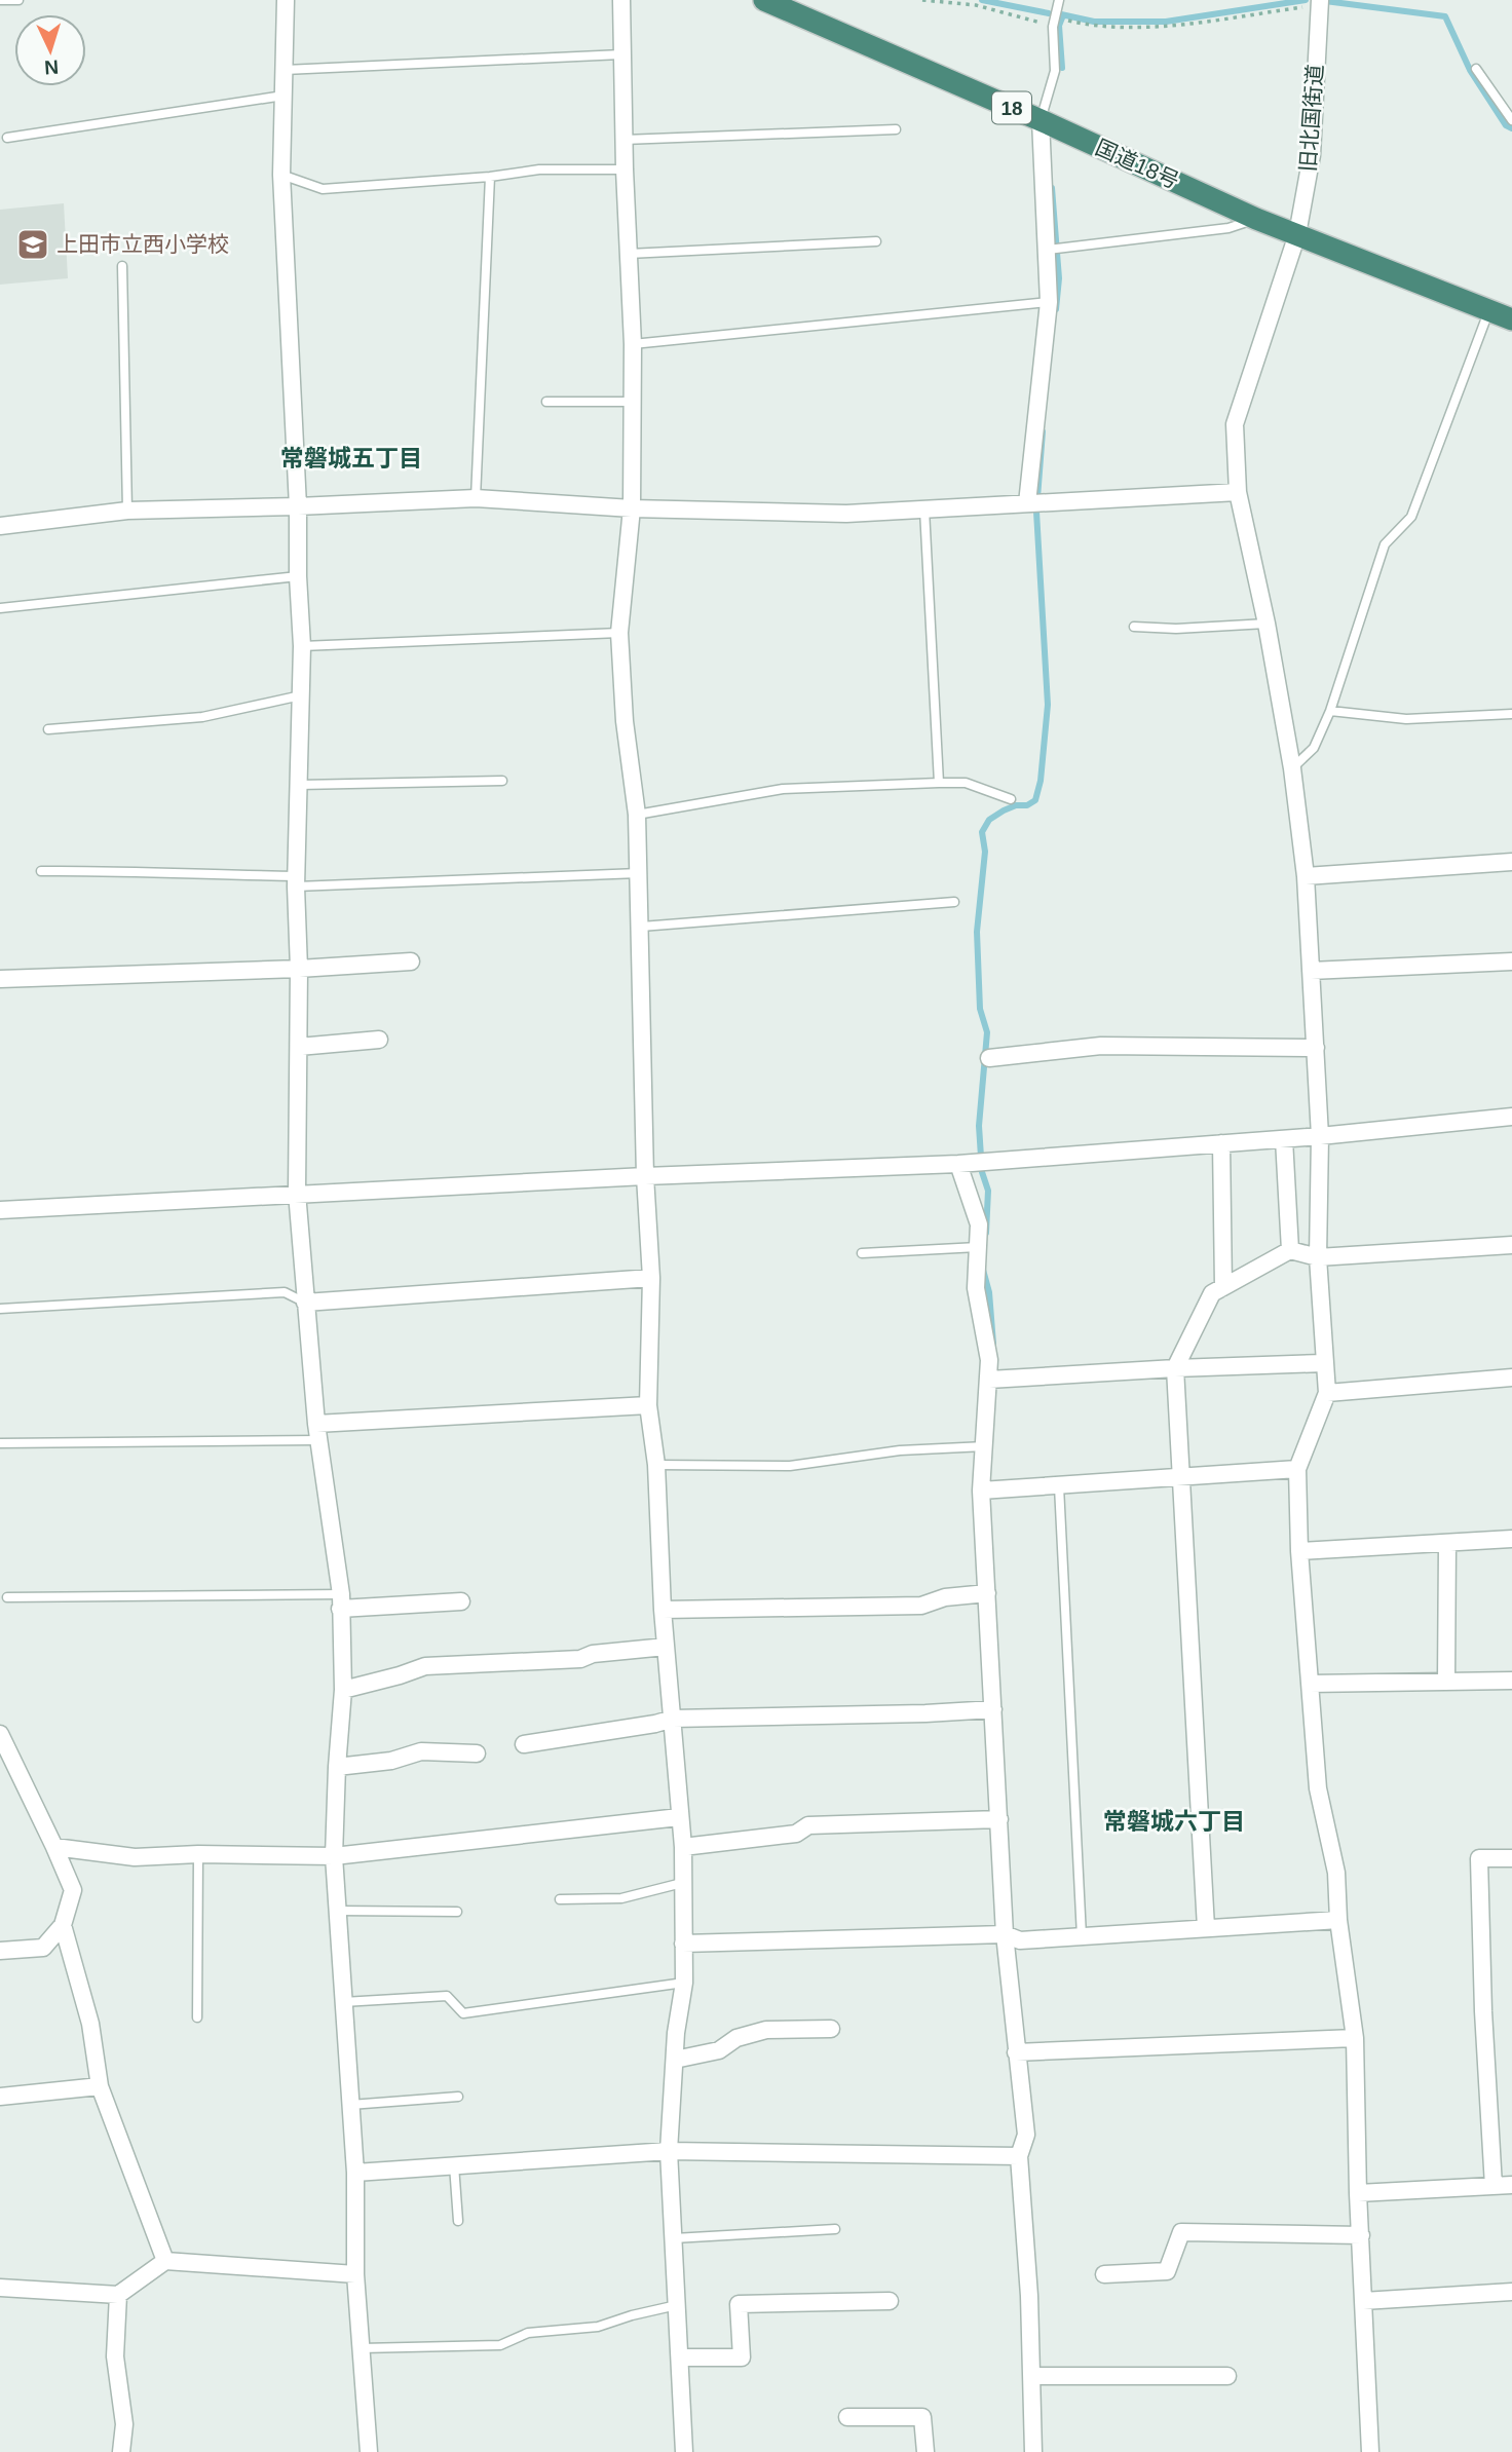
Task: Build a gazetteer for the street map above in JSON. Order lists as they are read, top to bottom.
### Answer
{
  "streets": {
    "highway": ["18", "国道18号"],
    "street": ["旧北国街道"]
  },
  "crossings": [
    ["旧北国街道", "国道18号"]
  ],
  "districts": ["常磐城五丁目", "常磐城六丁目"],
  "places": {
    "school or university": ["上田市立西小学校"]
  },
  "north": "bottom"
}
